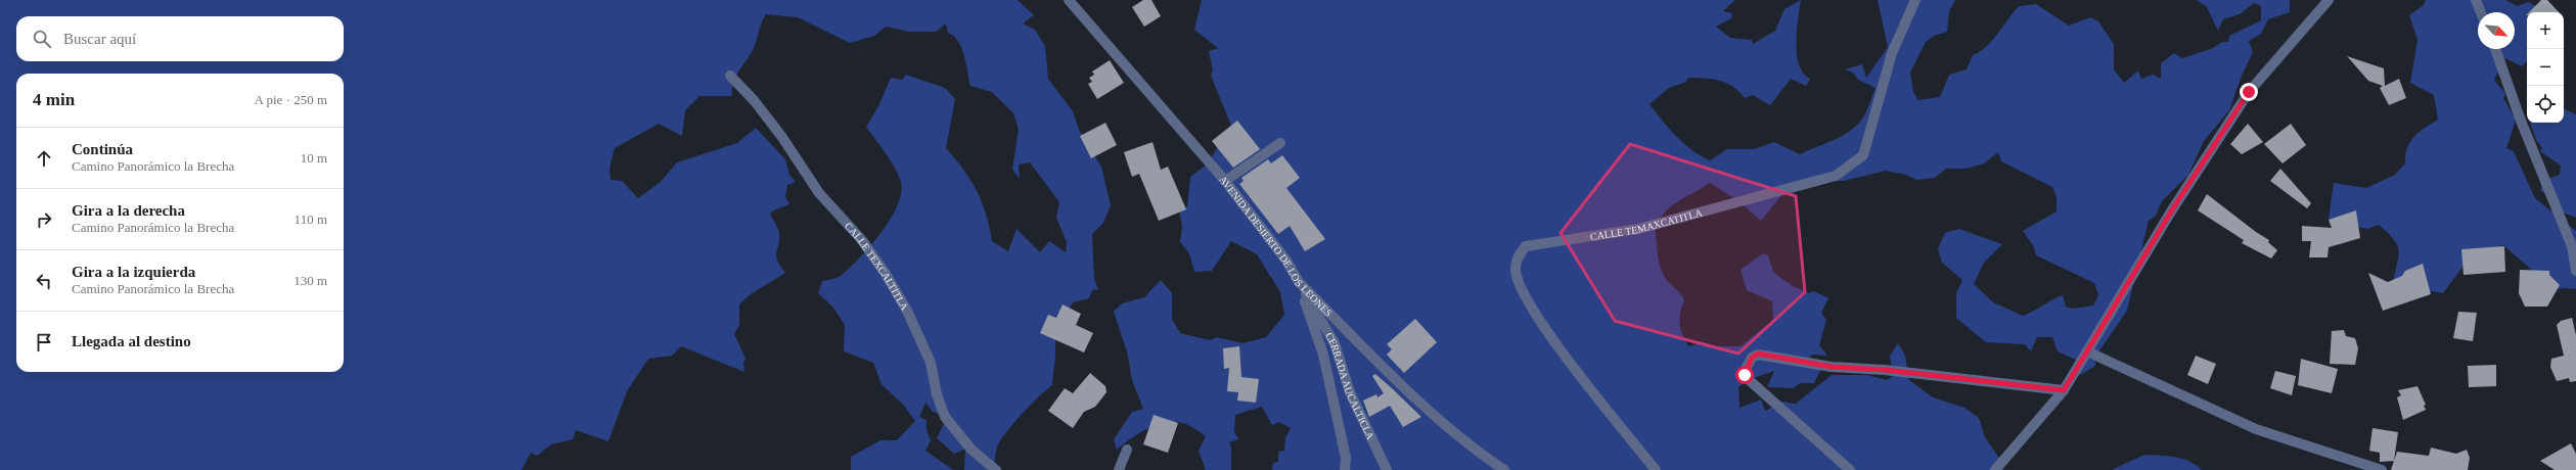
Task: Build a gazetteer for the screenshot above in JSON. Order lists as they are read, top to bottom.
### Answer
{
  "streets": {
    "street": [
      "CALLE TEMAXCATITLA",
      "AVENIDA DESIERTO DE LOS LEONES",
      "CALLE TEXCALTITLA",
      "CERRADA AUCALTICLA"
    ]
  },
  "crossings": [
    ["AVENIDA DESIERTO DE LOS LEONES", "CERRADA AUCALTICLA"]
  ],
  "north": "bottom right",
  "page": {
    "map_buttons": ["+", "−"],
    "search": "Buscar aquí",
    "heading": ["4 min", "A pie · 250 m"],
    "list": [
      ["Continúa", "Camino Panorámico la Brecha", "10 m"],
      ["Gira a la derecha", "Camino Panorámico la Brecha", "110 m"],
      ["Gira a la izquierda", "Camino Panorámico la Brecha", "130 m"],
      "Llegada al destino"
    ]
  }
}
